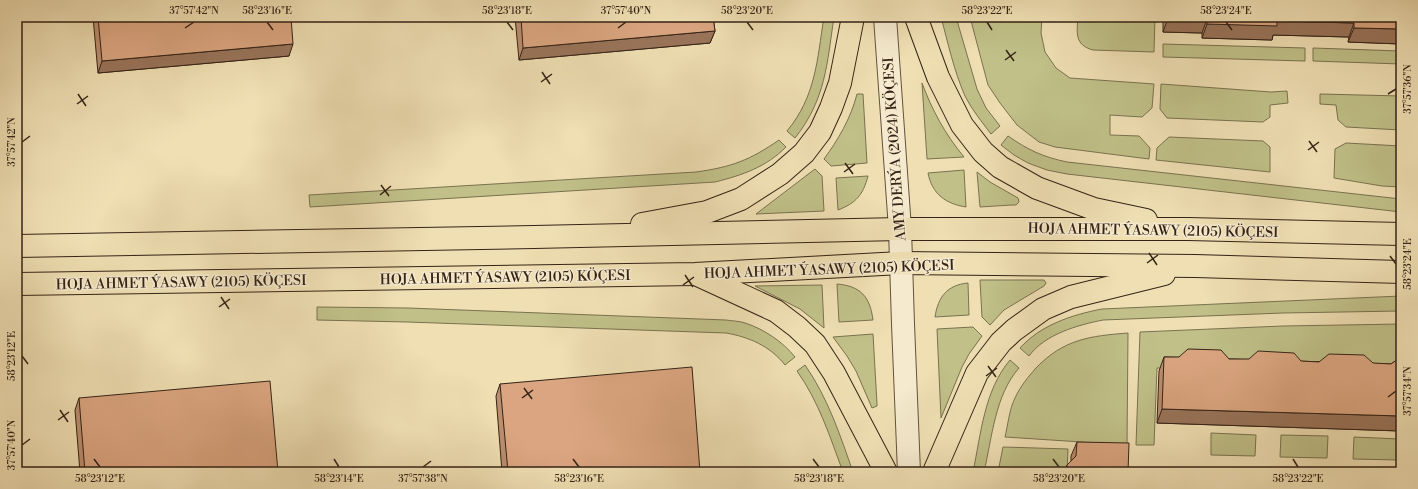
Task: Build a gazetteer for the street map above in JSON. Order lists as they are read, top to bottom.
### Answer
{
  "streets": {
    "main road": ["HOJA AHMET ÝASAWY (2105) KÖÇESI"],
    "street": ["AMY DERÝA (2024) KÖÇESI"]
  },
  "crossings": [
    ["AMY DERÝA (2024) KÖÇESI", "HOJA AHMET ÝASAWY (2105) KÖÇESI"]
  ],
  "coordinates": [
    "37°57'42\"N",
    "58°23'16\"E",
    "58°23'18\"E",
    "37°57'40\"N",
    "58°23'20\"E",
    "58°23'22\"E",
    "58°23'24\"E",
    "37°57'36\"N",
    "58°23'12\"E",
    "37°57'34\"N",
    "58°23'14\"E",
    "37°57'38\"N"
  ]
}
